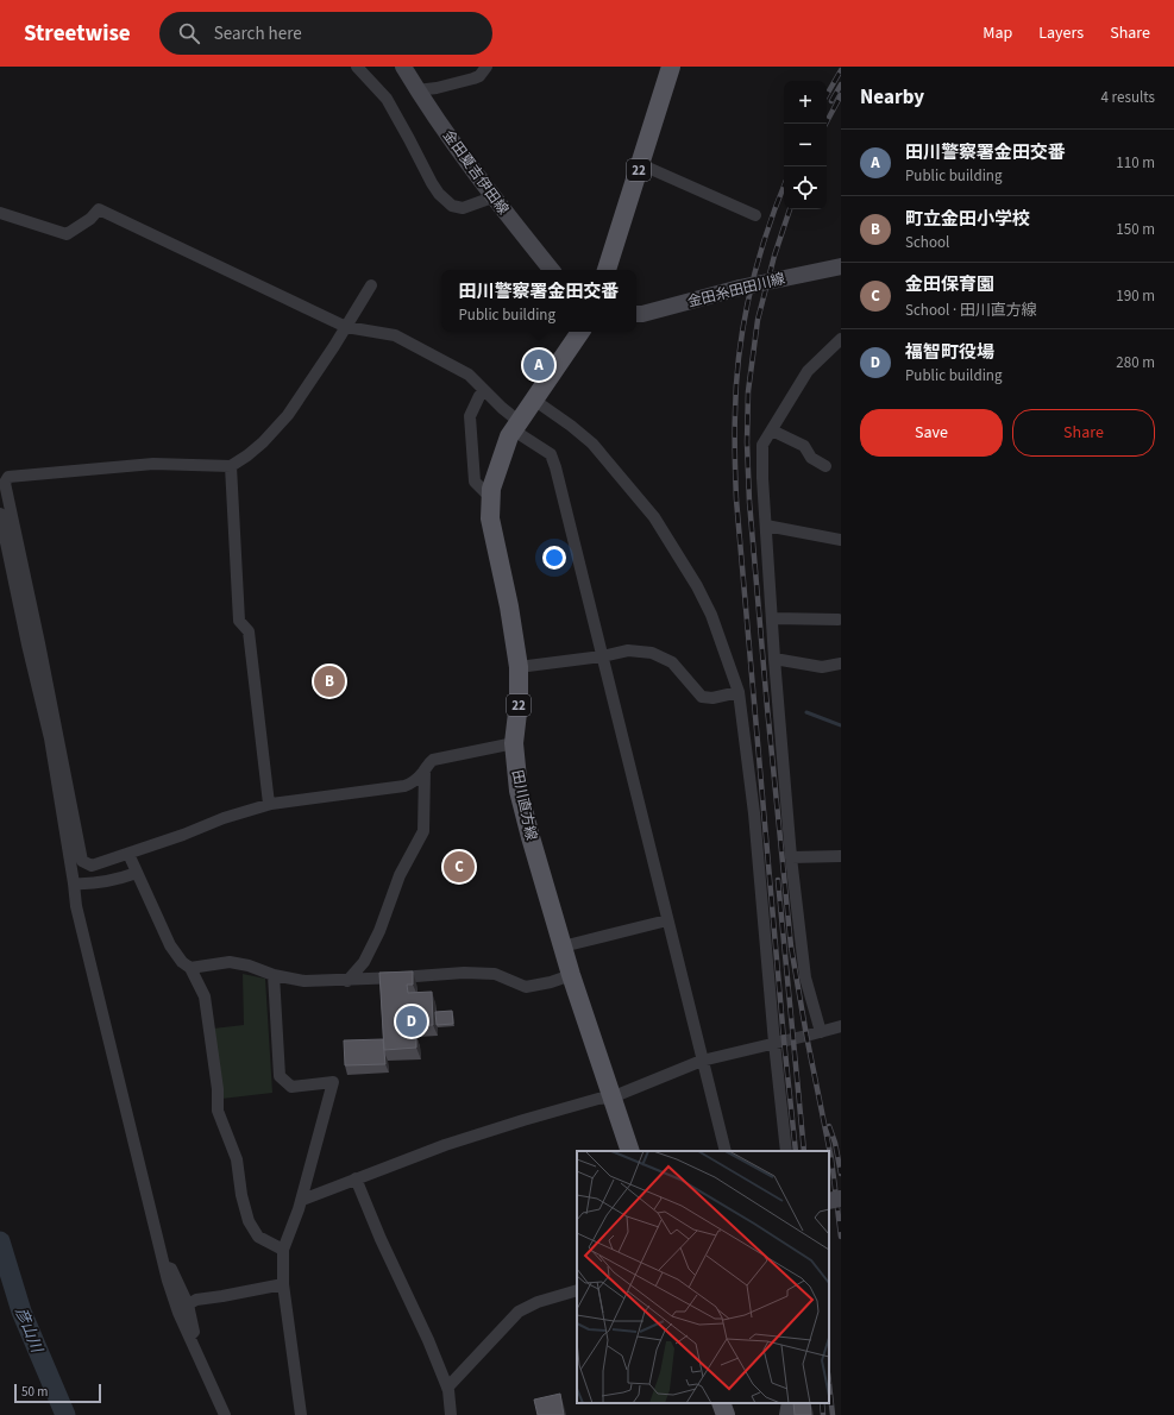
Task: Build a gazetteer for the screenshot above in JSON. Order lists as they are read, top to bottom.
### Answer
{
  "streets": {
    "main road": [
      "22",
      "金田夏吉伊田線",
      "金田糸田田川線",
      "田川直方線"
    ]
  },
  "water": ["彦山川"],
  "scale_bar": "50 m",
  "page": {
    "header": "Streetwise",
    "search": "Search here",
    "nav": ["Map", "Layers", "Share"],
    "heading": ["Nearby", "4 results"],
    "map_buttons": ["+", "−"],
    "list": [
      {
        "mark": "A",
        "name": "田川警察署金田交番",
        "note": "Public building",
        "value": "110 m"
      },
      {
        "mark": "B",
        "name": "町立金田小学校",
        "note": "School",
        "value": "150 m"
      },
      {
        "mark": "C",
        "name": "金田保育園",
        "note": "School · 田川直方線",
        "value": "190 m"
      },
      {
        "mark": "D",
        "name": "福智町役場",
        "note": "Public building",
        "value": "280 m"
      }
    ],
    "popup": ["田川警察署金田交番", "Public building"],
    "pins": [
      "A",
      "B",
      "C",
      "D"
    ],
    "buttons": ["Save", "Share"],
    "scale": "50 m"
  }
}
